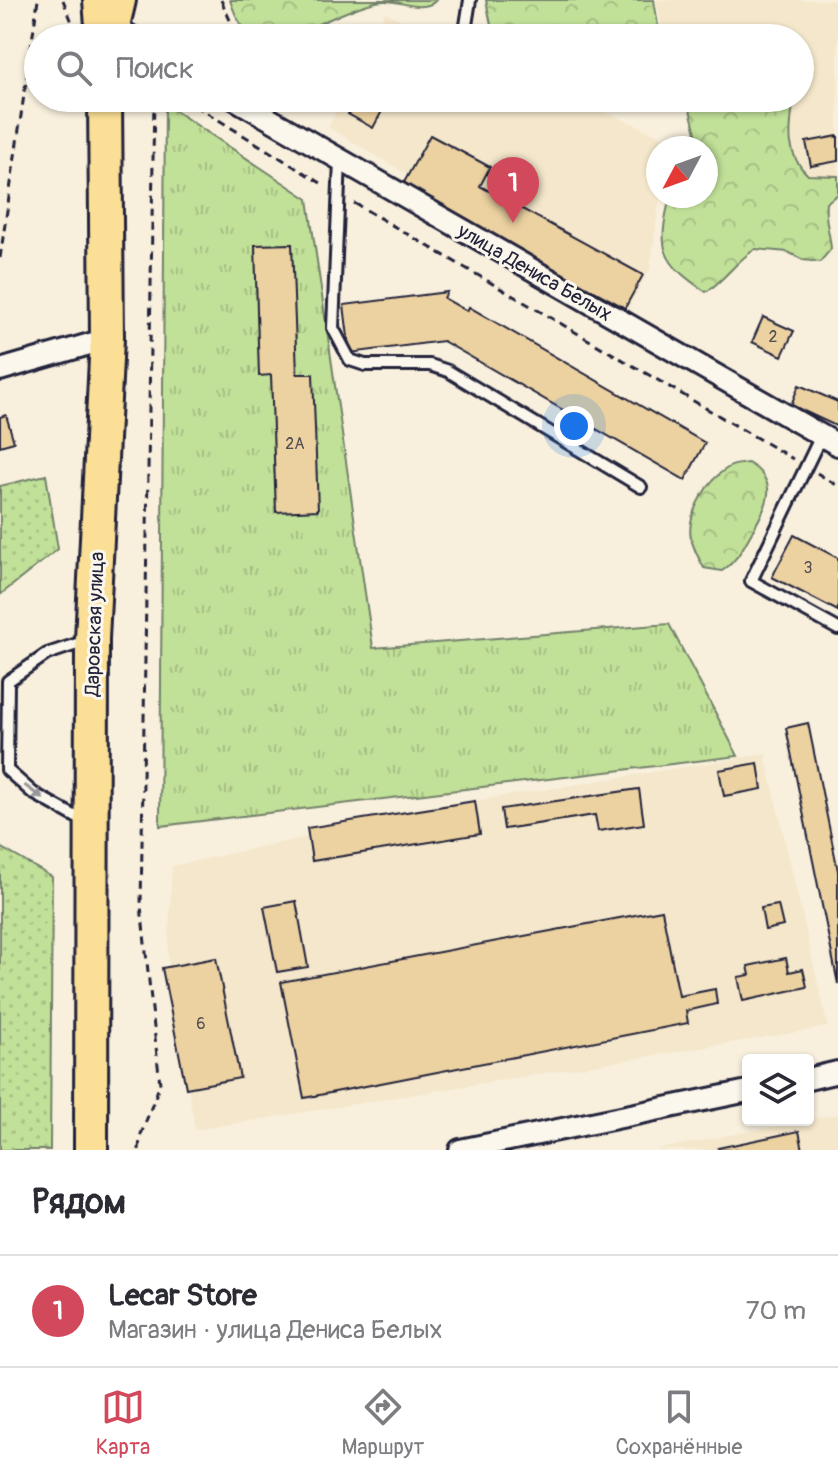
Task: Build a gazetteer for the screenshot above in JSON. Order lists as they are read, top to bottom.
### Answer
{
  "streets": {
    "highway": ["Даровская улица"],
    "street": ["улица Дениса Белых"]
  },
  "house_numbers": [
    "2",
    "2А",
    "3",
    "6"
  ],
  "north": "bottom left",
  "page": {
    "search": "Поиск",
    "pins": "1",
    "heading": "Рядом",
    "list": [
      {
        "mark": "1",
        "name": "Lecar Store",
        "note": "Магазин · улица Дениса Белых",
        "value": "70 m"
      }
    ],
    "nav": ["Карта", "Маршрут", "Сохранённые"]
  }
}
